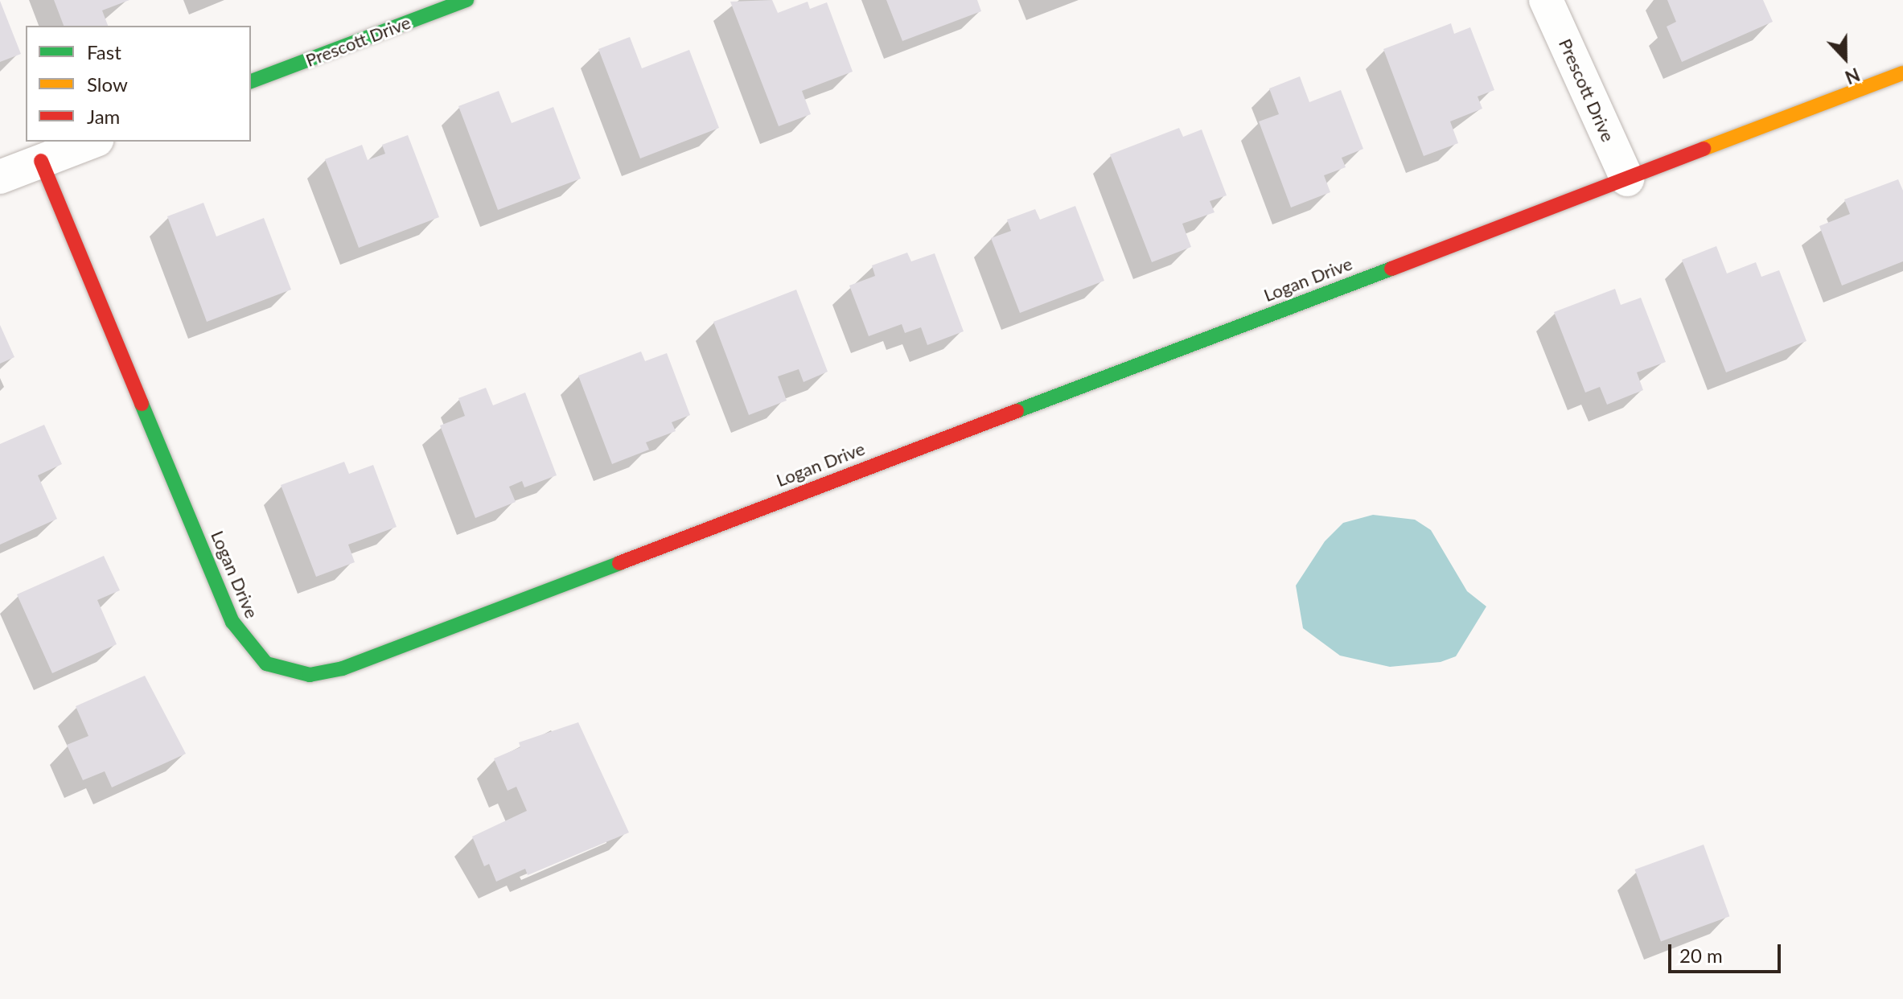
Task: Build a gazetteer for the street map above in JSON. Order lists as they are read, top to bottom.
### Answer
{
  "streets": {
    "street": ["Prescott Drive", "Logan Drive"]
  },
  "crossings": [
    ["Prescott Drive", "Logan Drive"]
  ],
  "legend": ["Fast", "Slow", "Jam"],
  "scale_bar": "20 m",
  "north": "bottom"
}
